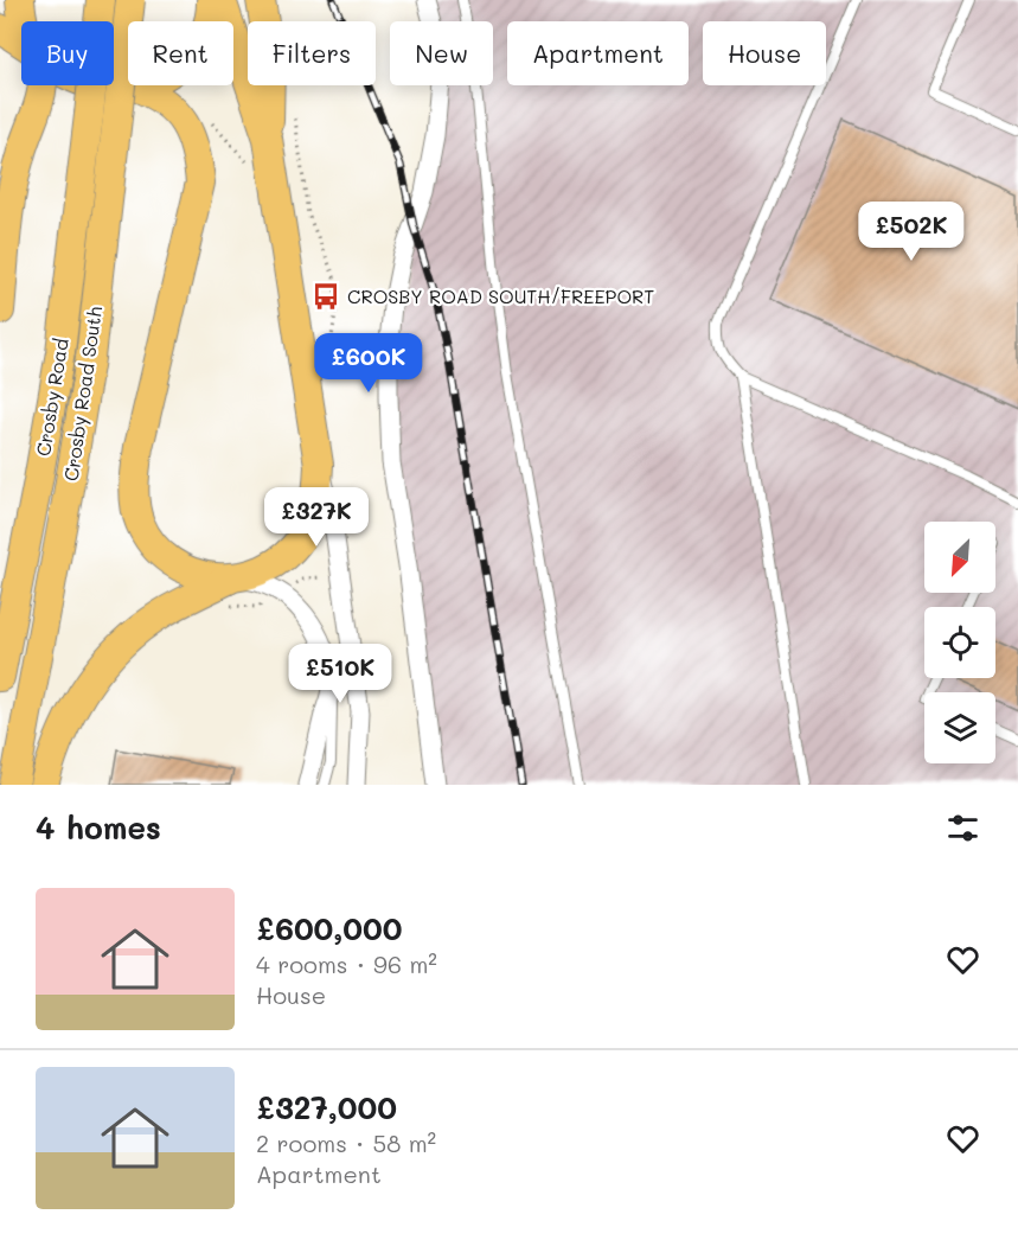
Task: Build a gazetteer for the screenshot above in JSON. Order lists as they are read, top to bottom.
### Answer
{
  "streets": {
    "highway": ["Crosby Road South", "Crosby Road"]
  },
  "places": {
    "bus stop": ["CROSBY ROAD SOUTH/FREEPORT"]
  },
  "north": "bottom left",
  "page": {
    "chip": [
      "Buy",
      "Rent",
      "Filters",
      "New",
      "Apartment",
      "House"
    ],
    "price": [
      "£502K",
      "£600K",
      "£327K",
      "£510K"
    ],
    "heading": "4 homes",
    "list": [
      {
        "name": "£600,000",
        "note": "4 rooms · 96 m² · House"
      },
      {
        "name": "£327,000",
        "note": "2 rooms · 58 m² · Apartment"
      }
    ]
  }
}
